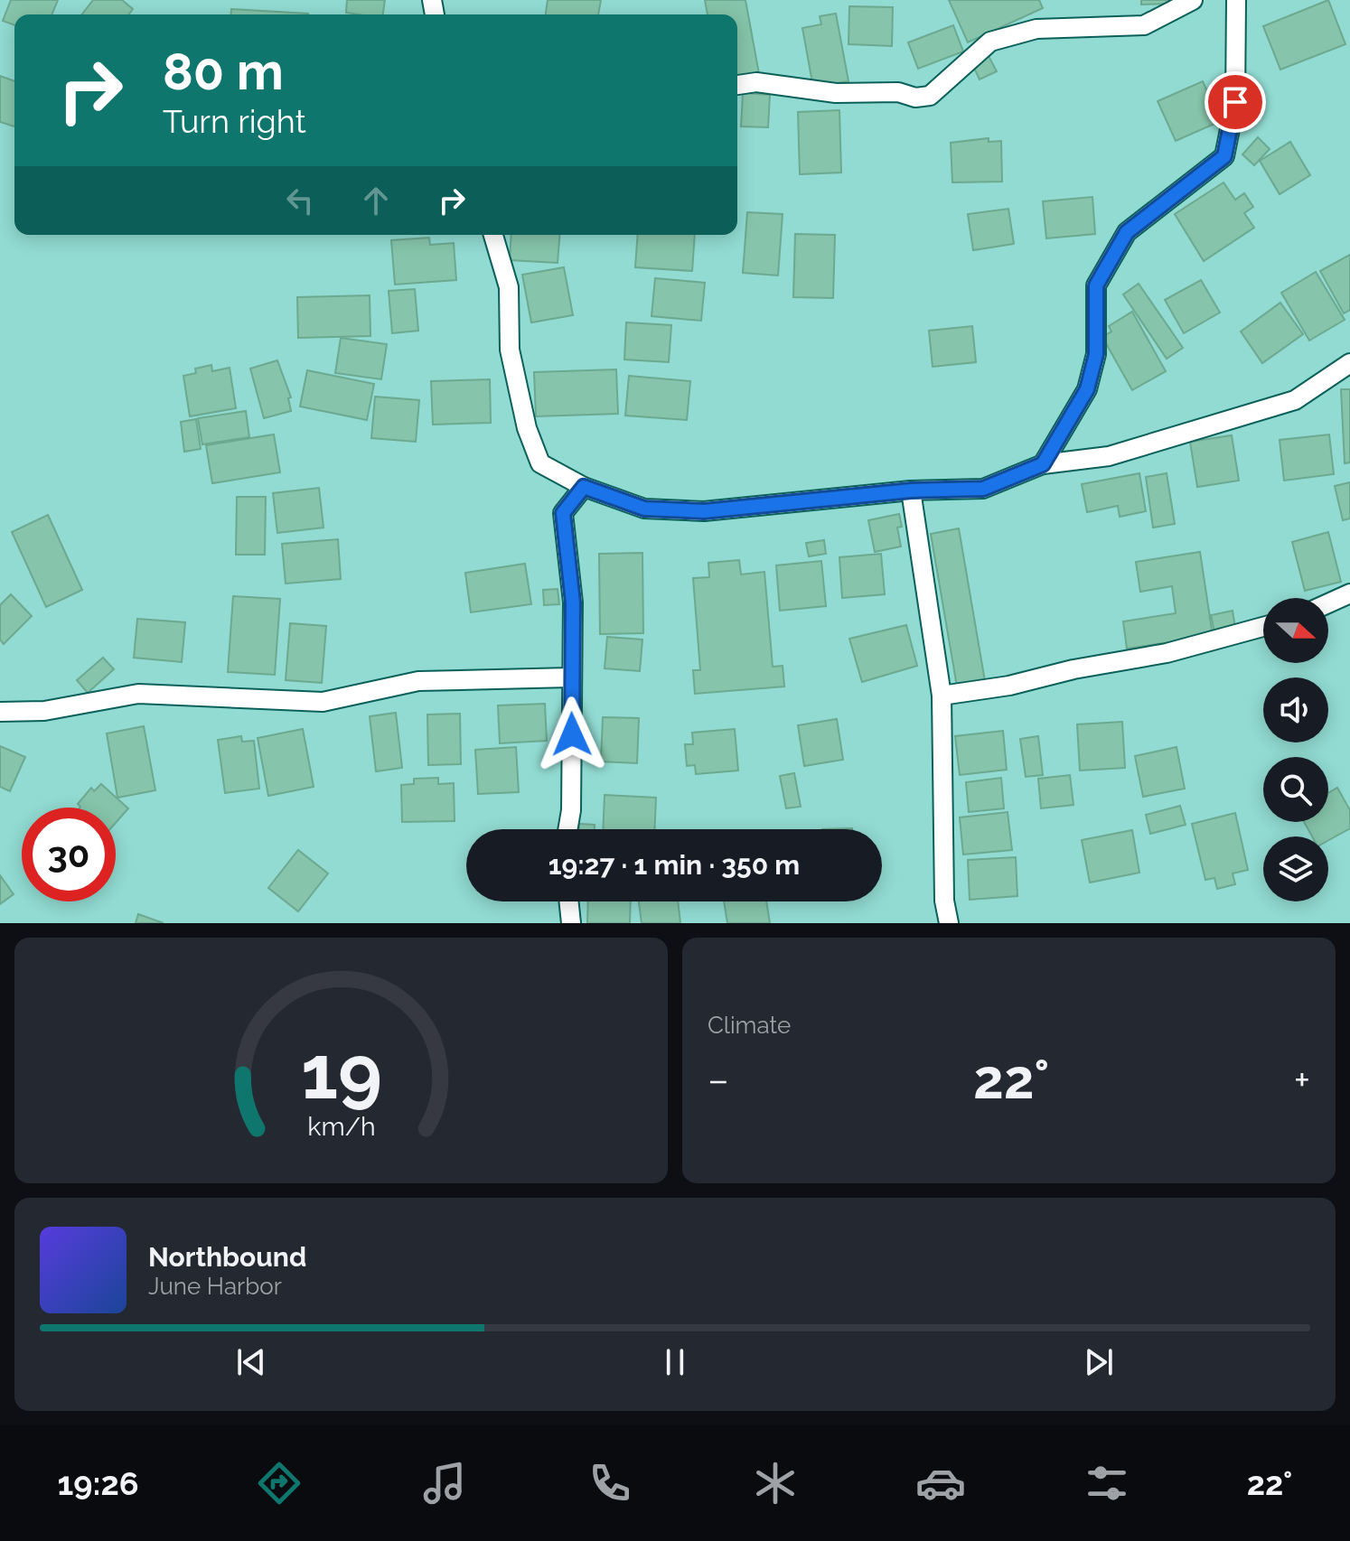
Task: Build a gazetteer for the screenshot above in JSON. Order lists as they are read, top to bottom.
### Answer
{
  "north": "right",
  "page": {
    "turn": ["80 m", "Turn right"],
    "limit": "30",
    "trip": "19:27 · 1 min · 350 m",
    "tile": "Climate",
    "heat": ["−", "22°", "+"],
    "song": ["Northbound", "June Harbor"],
    "tabs": ["19:26", "22°"],
    "gauge": ["19", "km/h"]
  }
}
